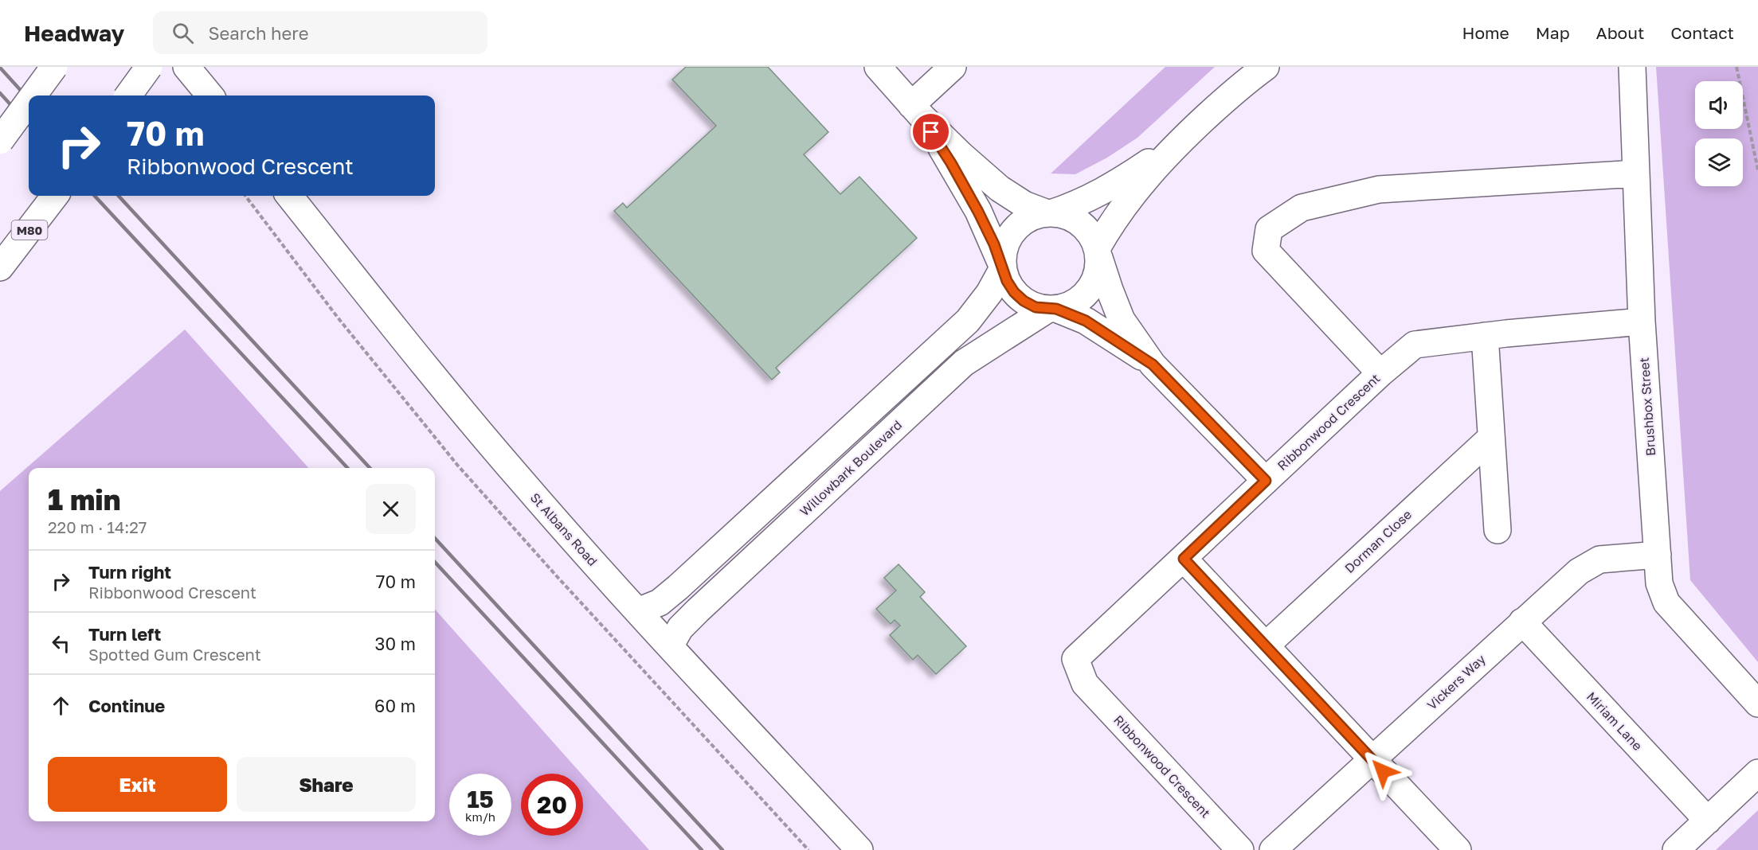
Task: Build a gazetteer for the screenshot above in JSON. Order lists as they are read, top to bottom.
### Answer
{
  "streets": {
    "main road": [
      "M80",
      "Brushbox Street",
      "Ribbonwood Crescent",
      "Willowbark Boulevard",
      "St Albans Road",
      "Dorman Close",
      "Vickers Way",
      "Miriam Lane"
    ]
  },
  "crossings": [
    ["Brushbox Street", "Ribbonwood Crescent"],
    ["Brushbox Street", "Vickers Way"],
    ["Willowbark Boulevard", "St Albans Road"],
    ["Vickers Way", "Miriam Lane"]
  ],
  "page": {
    "header": "Headway",
    "search": "Search here",
    "nav": [
      "Home",
      "Map",
      "About",
      "Contact"
    ],
    "turn": ["70 m", "Ribbonwood Crescent"],
    "heading": ["1 min", "220 m · 14:27"],
    "list": [
      {
        "name": "Turn right",
        "note": "Ribbonwood Crescent",
        "value": "70 m"
      },
      {
        "name": "Turn left",
        "note": "Spotted Gum Crescent",
        "value": "30 m"
      },
      {
        "name": "Continue",
        "value": "60 m"
      }
    ],
    "buttons": ["Exit", "Share"],
    "speed": "15 km/h",
    "limit": "20"
  }
}
